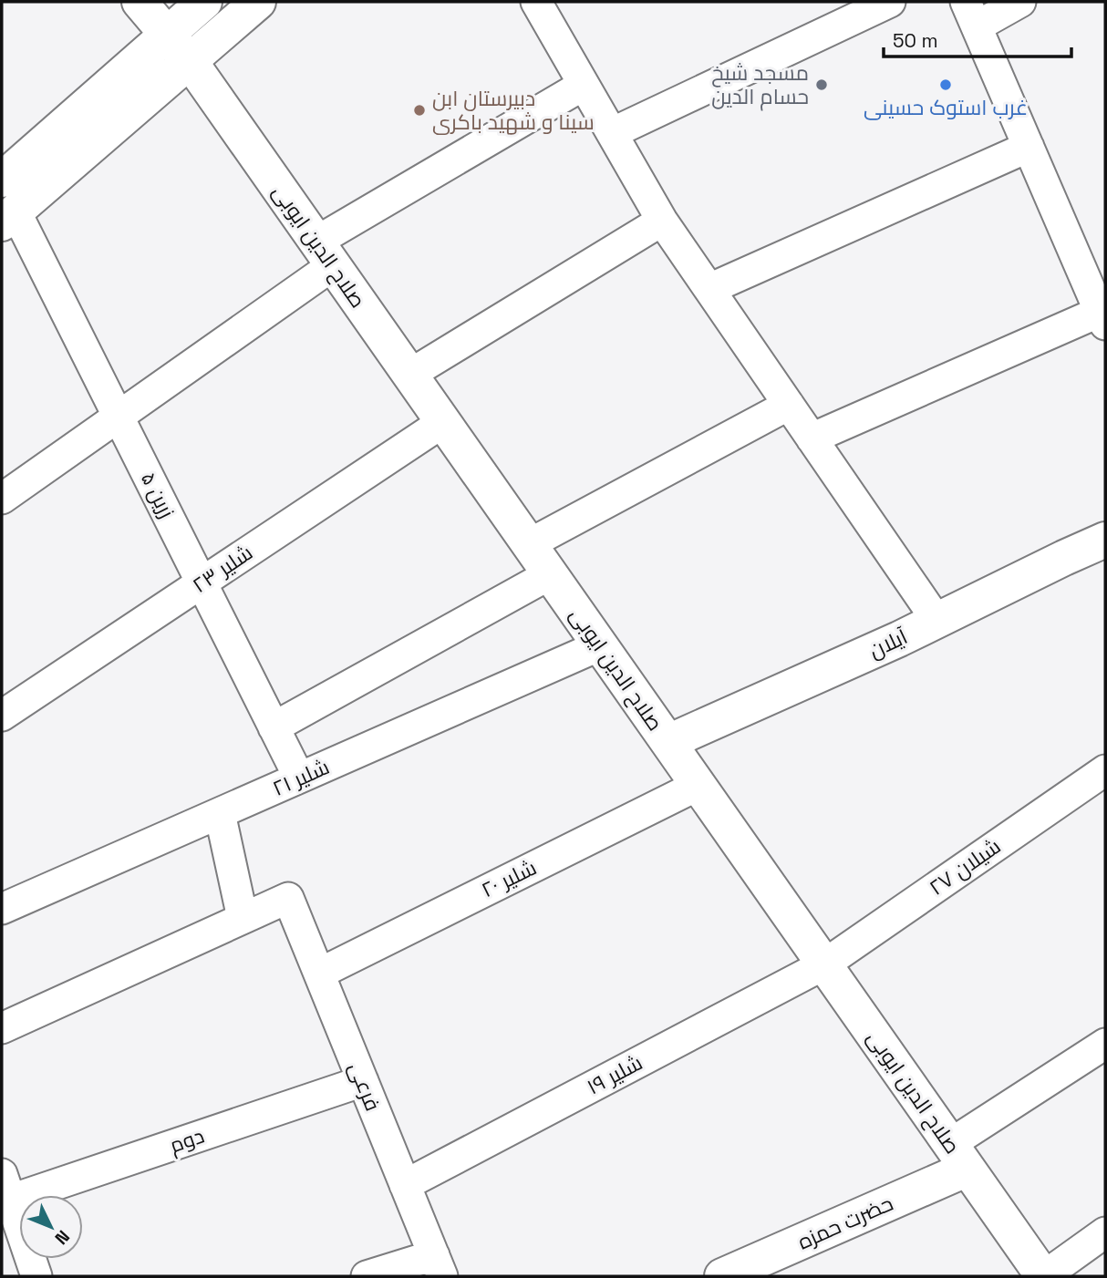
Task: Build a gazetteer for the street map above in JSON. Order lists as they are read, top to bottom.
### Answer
{
  "streets": {
    "street": [
      "صلاح الدین ایوبی",
      "زرین ۵",
      "شلیر ۲۳",
      "آیلان",
      "شلیر ۲۱",
      "شیلان ۲۷",
      "شلیر ۲۰",
      "شلیر ۱۹",
      "فرعی",
      "دوم",
      "حضرت حمزه"
    ]
  },
  "crossings": [
    ["صلاح الدین ایوبی", "شلیر ۲۳"],
    ["صلاح الدین ایوبی", "آیلان"],
    ["صلاح الدین ایوبی", "شلیر ۲۱"],
    ["صلاح الدین ایوبی", "شیلان ۲۷"],
    ["صلاح الدین ایوبی", "شلیر ۲۰"],
    ["صلاح الدین ایوبی", "شلیر ۱۹"],
    ["صلاح الدین ایوبی", "حضرت حمزه"],
    ["زرین ۵", "شلیر ۲۳"],
    ["زرین ۵", "شلیر ۲۱"],
    ["شیلان ۲۷", "شلیر ۱۹"],
    ["شلیر ۲۰", "فرعی"],
    ["شلیر ۱۹", "فرعی"],
    ["فرعی", "دوم"]
  ],
  "places": ["مسجد شیخ حسام الدین", "غرب استوک حسینی", "دبیرستان ابن سینا و شهید باکری"],
  "scale_bar": "50 m",
  "north": "bottom right"
}
